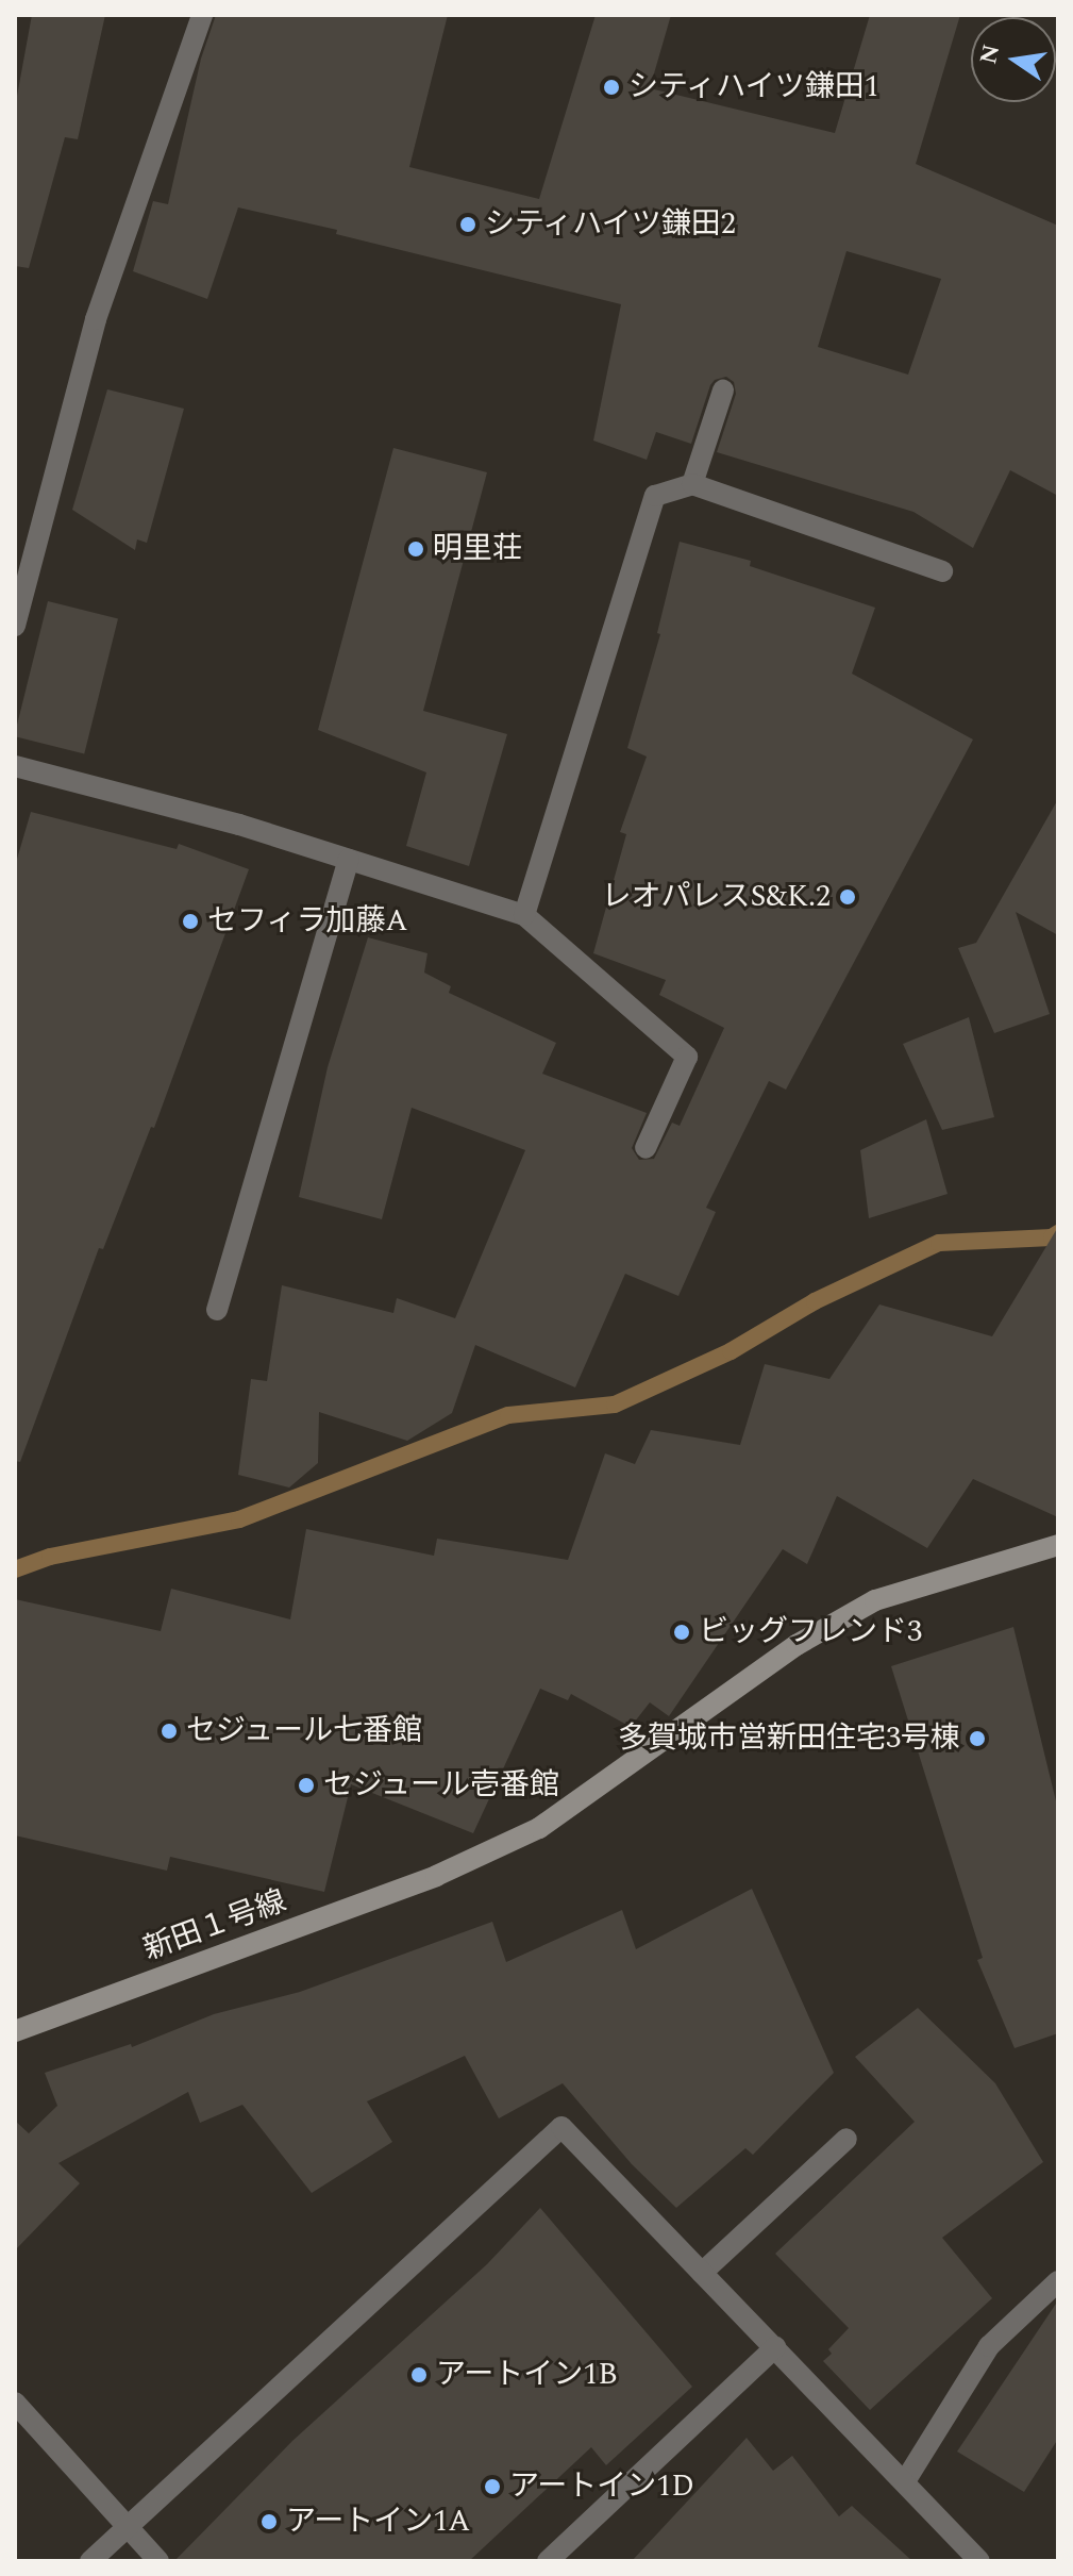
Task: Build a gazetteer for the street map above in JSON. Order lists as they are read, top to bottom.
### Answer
{
  "streets": {
    "street": ["新田１号線"]
  },
  "places": [
    "シティハイツ鎌田1",
    "シティハイツ鎌田2",
    "明里荘",
    "レオパレスS&K.2",
    "セフィラ加藤A",
    "ビッグフレンド3",
    "セジュール七番館",
    "多賀城市営新田住宅3号棟",
    "セジュール壱番館",
    "アートイン1B",
    "アートイン1D",
    "アートイン1A"
  ],
  "north": "left"
}
